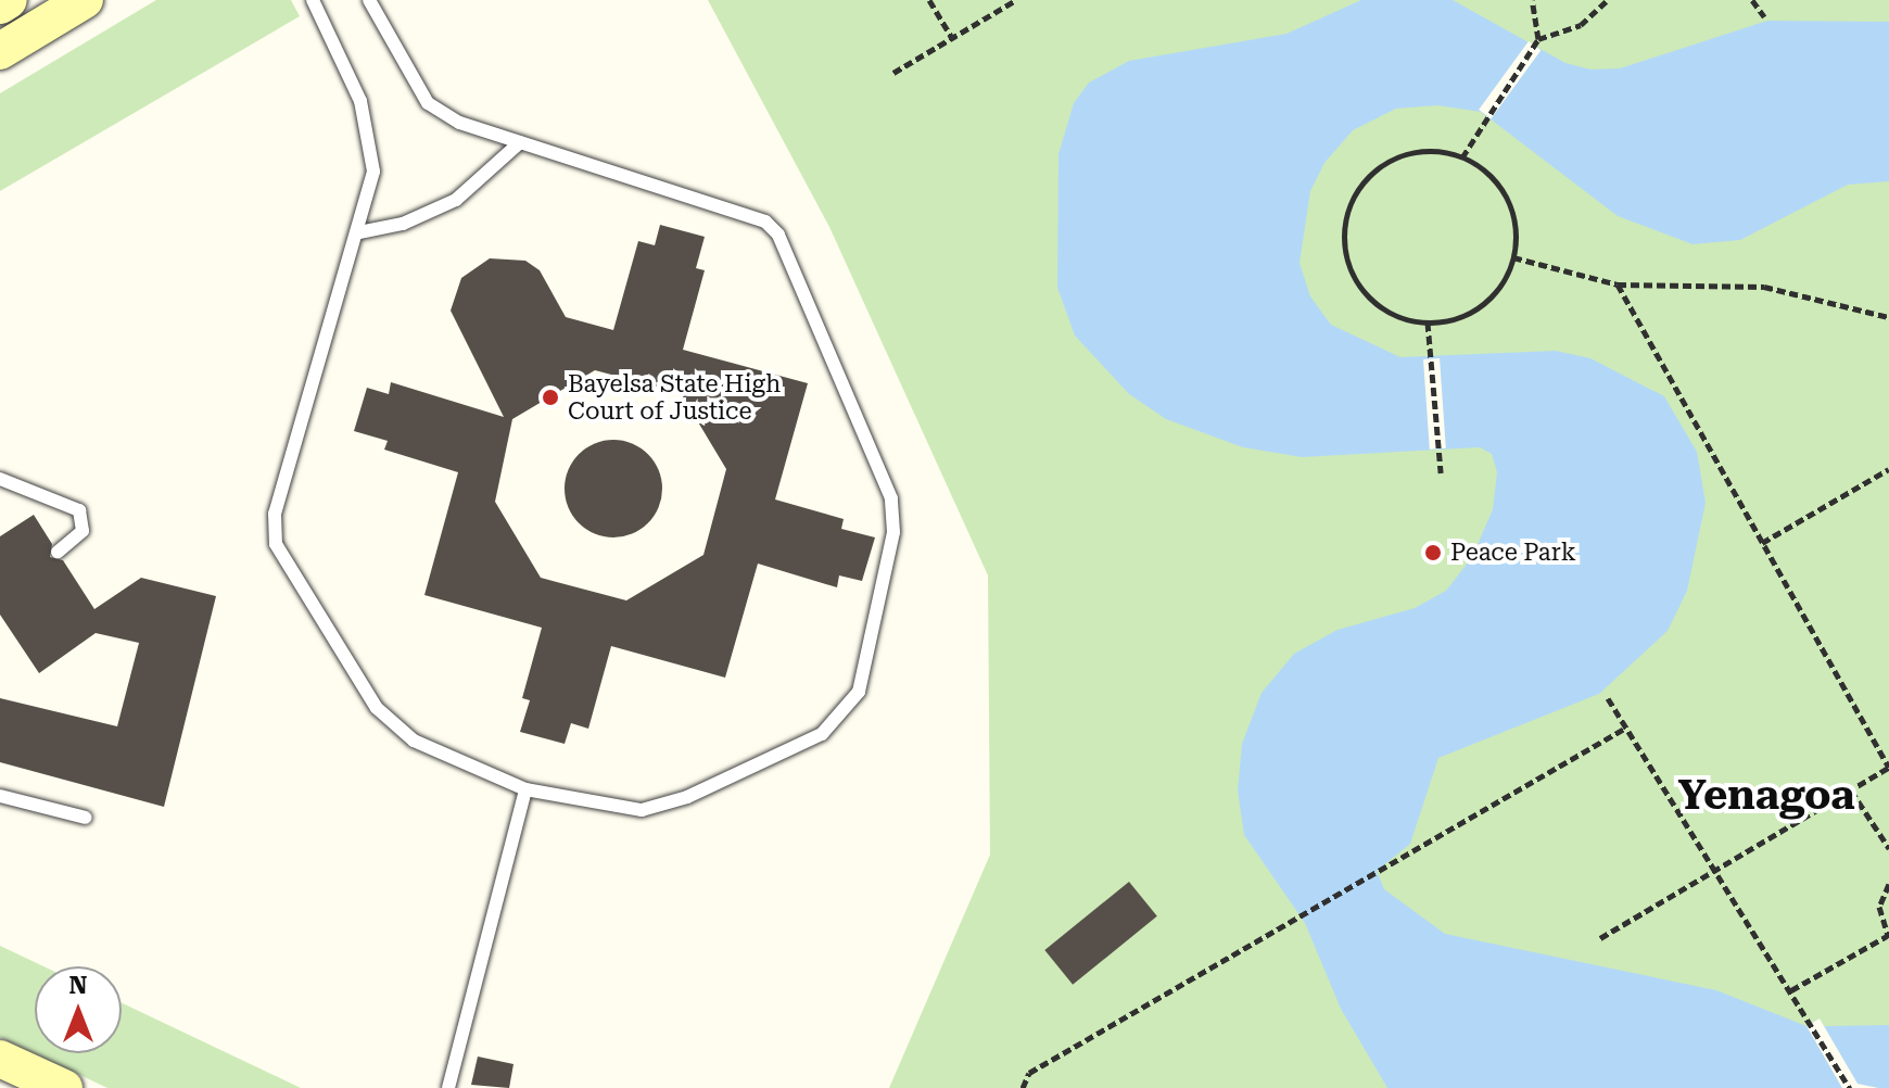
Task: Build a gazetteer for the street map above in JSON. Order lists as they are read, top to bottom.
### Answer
{
  "districts": ["Yenagoa"],
  "places": ["Bayelsa State High Court of Justice", "Peace Park"],
  "north": "top"
}
